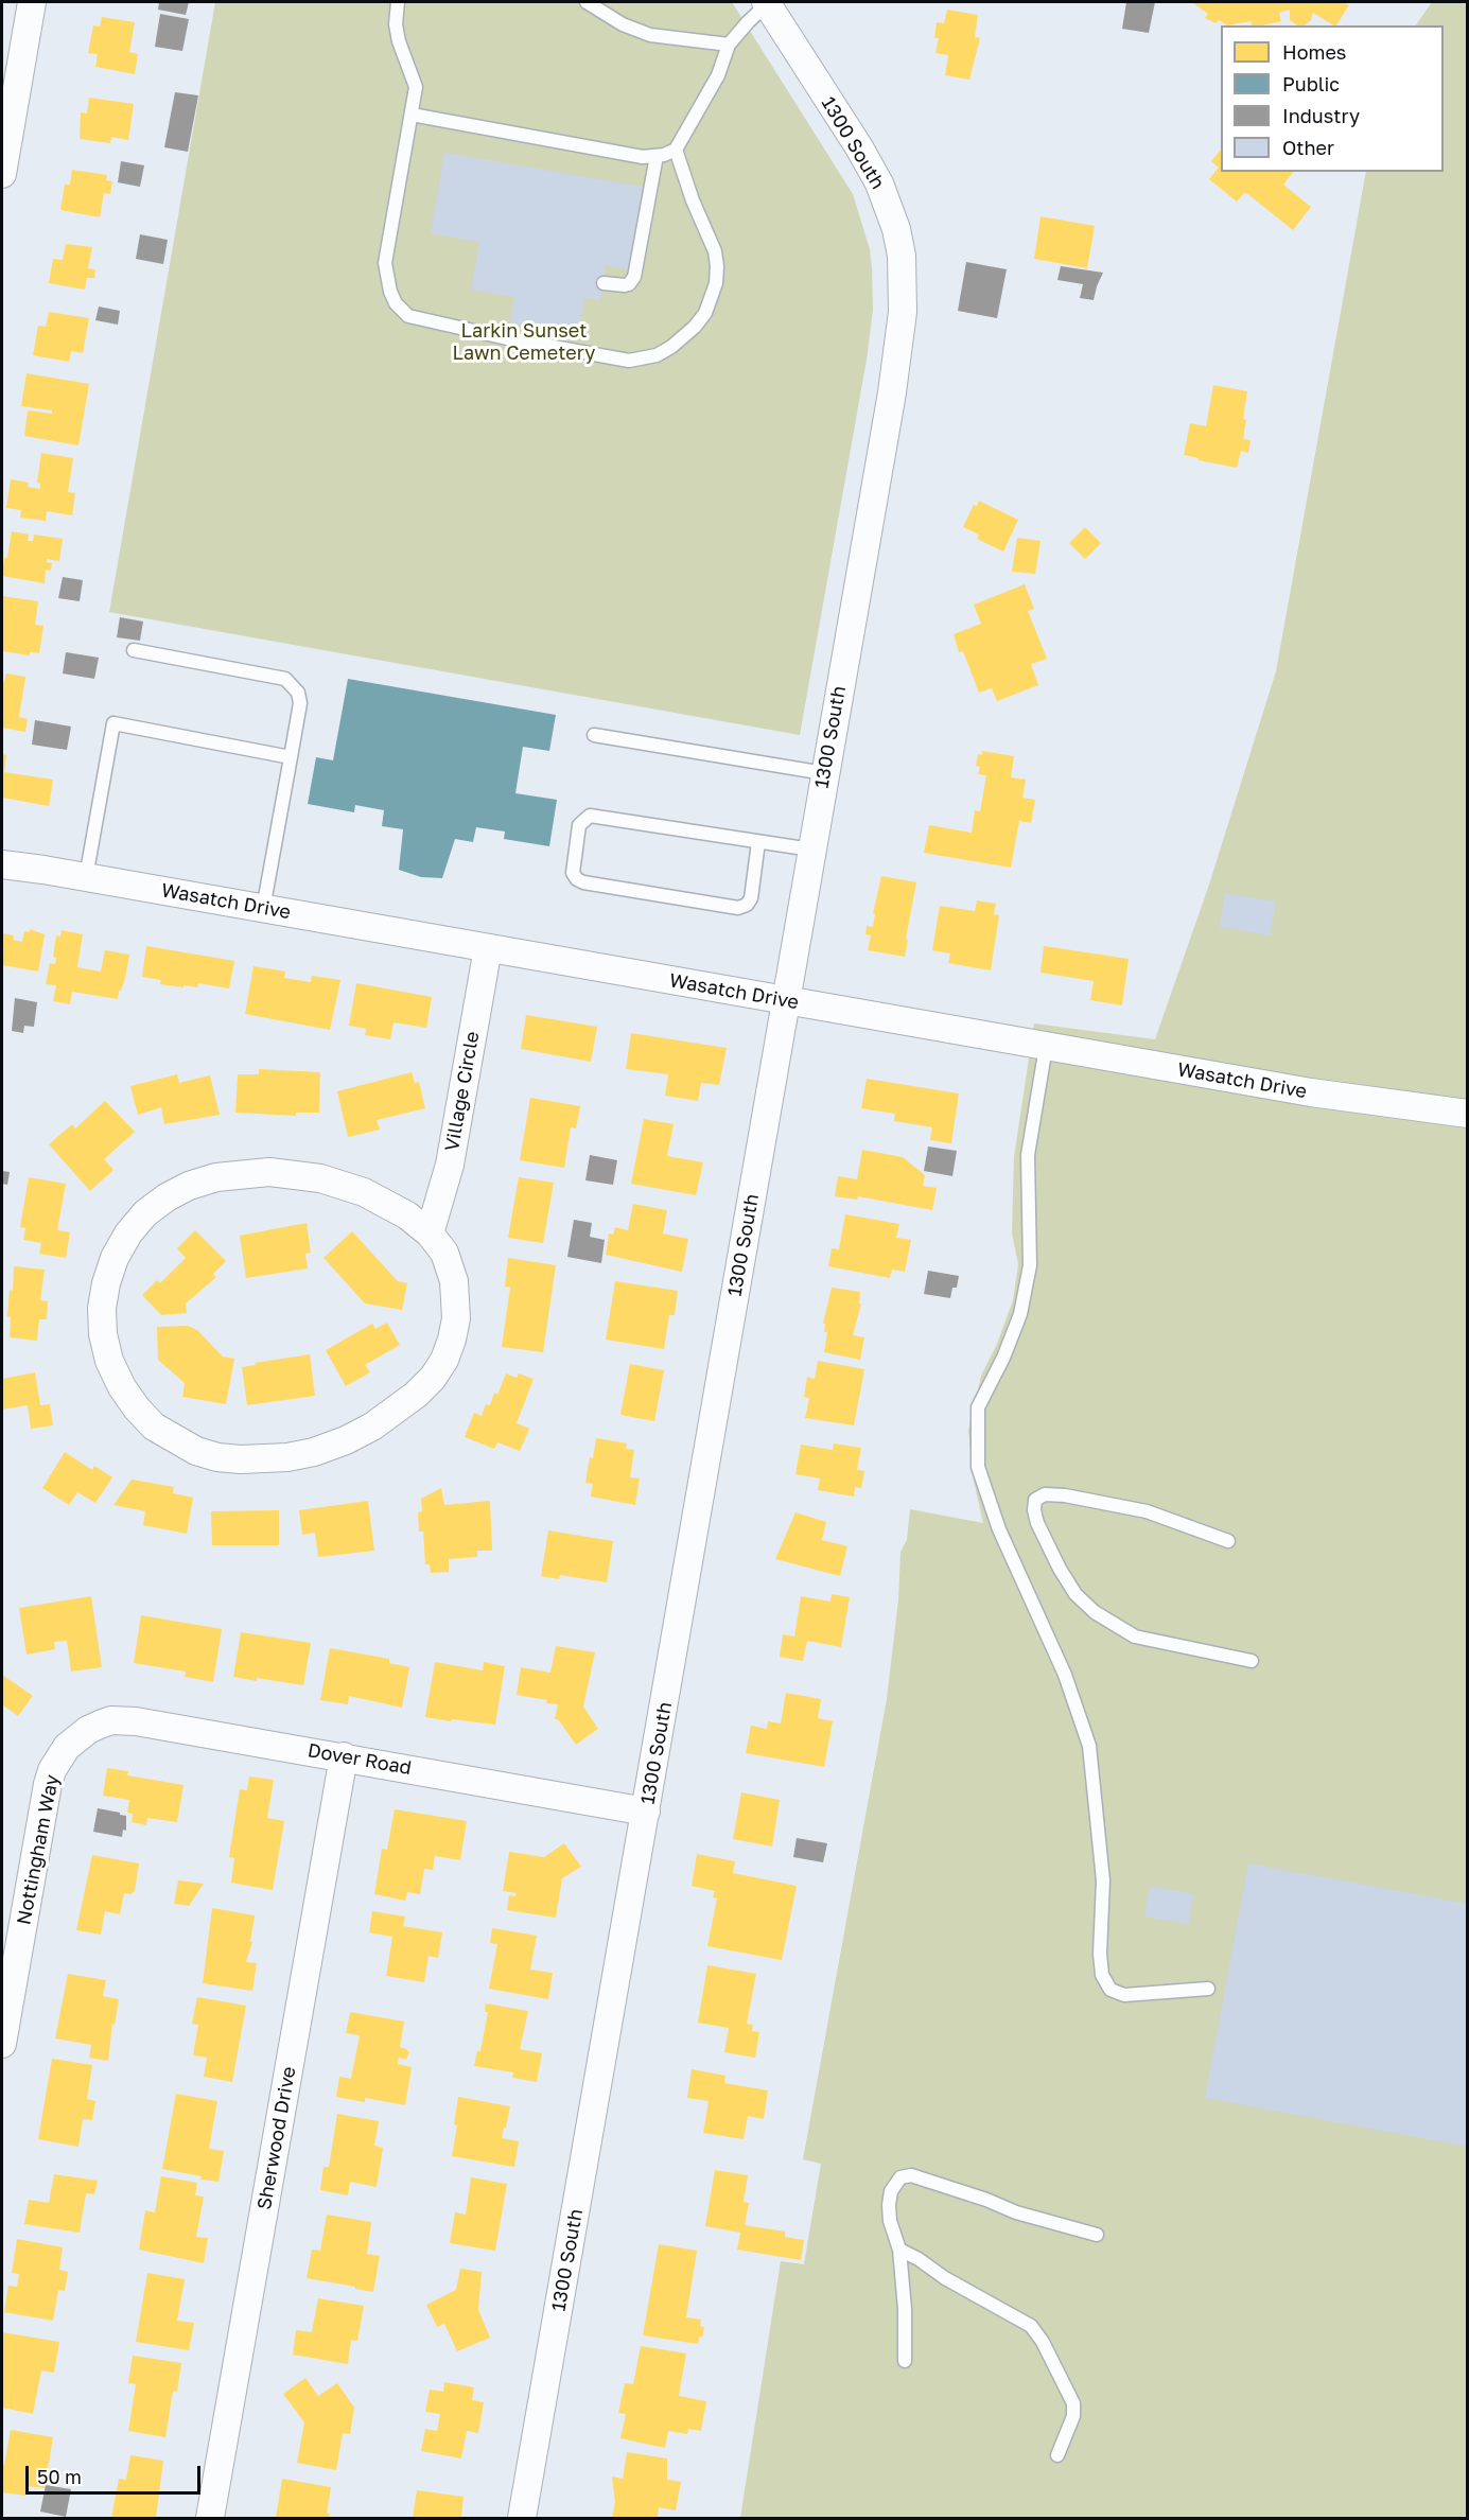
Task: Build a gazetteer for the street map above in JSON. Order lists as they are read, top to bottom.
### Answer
{
  "streets": {
    "street": [
      "1300 South",
      "Wasatch Drive",
      "Village Circle",
      "Dover Road",
      "Nottingham Way",
      "Sherwood Drive"
    ]
  },
  "crossings": [
    ["1300 South", "Wasatch Drive"],
    ["1300 South", "Dover Road"],
    ["Wasatch Drive", "Village Circle"],
    ["Dover Road", "Nottingham Way"],
    ["Dover Road", "Sherwood Drive"]
  ],
  "parks": ["Larkin Sunset Lawn Cemetery"],
  "legend": [
    "Homes",
    "Public",
    "Industry",
    "Other"
  ],
  "scale_bar": "50 m"
}
